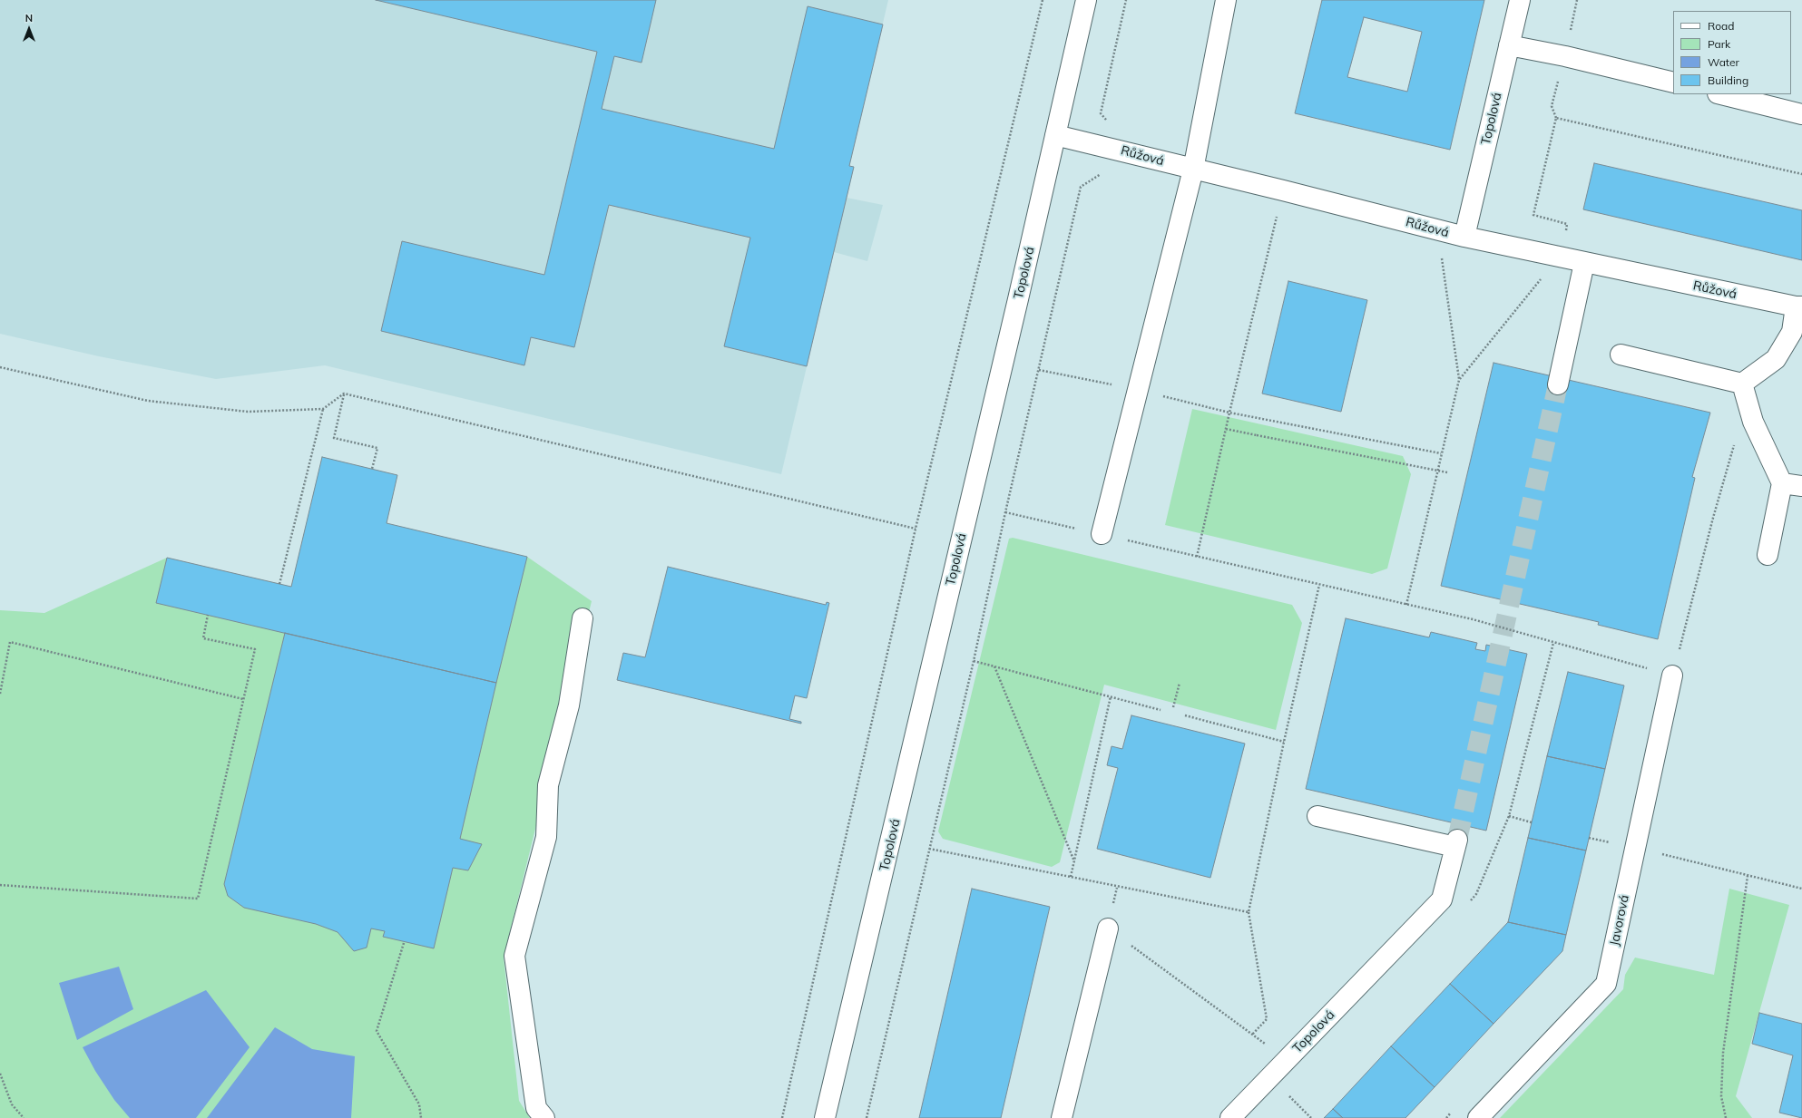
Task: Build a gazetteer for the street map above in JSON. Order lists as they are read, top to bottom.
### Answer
{
  "streets": {
    "street": ["Topolová", "Růžová", "Javorová"]
  },
  "crossings": [
    ["Topolová", "Růžová"]
  ],
  "legend": [
    "Road",
    "Park",
    "Water",
    "Building"
  ],
  "north": "top"
}
